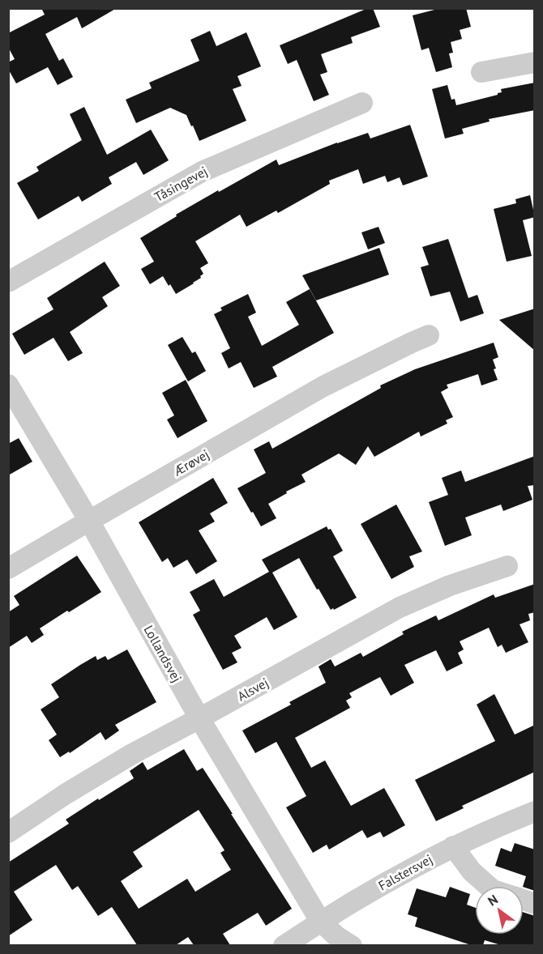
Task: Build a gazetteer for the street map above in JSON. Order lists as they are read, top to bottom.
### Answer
{
  "streets": {
    "street": [
      "Tåsingevej",
      "Ærøvej",
      "Lollandsvej",
      "Alsvej",
      "Falstersvej"
    ]
  },
  "crossings": [
    ["Ærøvej", "Lollandsvej"],
    ["Lollandsvej", "Alsvej"],
    ["Lollandsvej", "Falstersvej"]
  ],
  "north": "top left"
}
